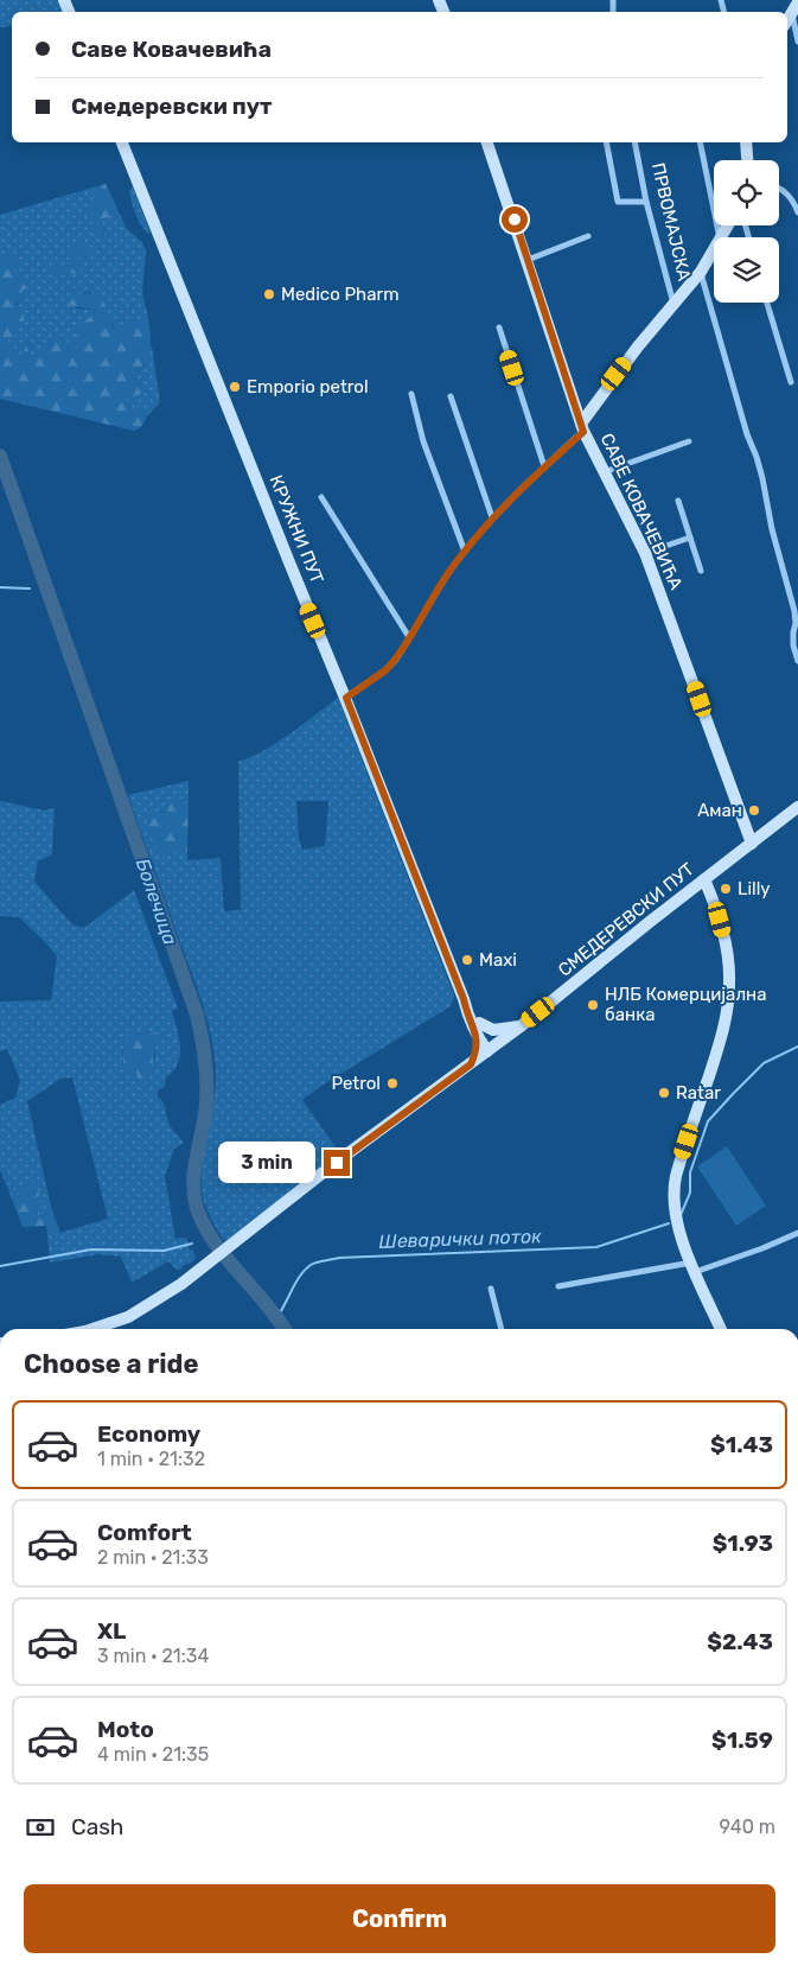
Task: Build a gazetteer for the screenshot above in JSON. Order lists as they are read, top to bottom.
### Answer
{
  "streets": {
    "main road": [
      "ПРВОМАЈСКА",
      "САВЕ КОВАЧЕВИЋА",
      "КРУЖНИ ПУТ",
      "СМЕДЕРЕВСКИ ПУТ"
    ]
  },
  "crossings": [
    ["ПРВОМАЈСКА", "САВЕ КОВАЧЕВИЋА"],
    ["ПРВОМАЈСКА", "КРУЖНИ ПУТ"],
    ["САВЕ КОВАЧЕВИЋА", "СМЕДЕРЕВСКИ ПУТ"],
    ["КРУЖНИ ПУТ", "СМЕДЕРЕВСКИ ПУТ"]
  ],
  "water": ["Болечица", "Шеварички поток"],
  "places": [
    "Medico Pharm",
    "Emporio petrol",
    "Аман",
    "Lilly",
    "Maxi",
    "НЛБ Комерцијална банка",
    "Petrol",
    "Ratar"
  ],
  "page": {
    "banner": ["Саве Ковачевића", "Смедеревски пут"],
    "bubble": "3 min",
    "heading": "Choose a ride",
    "list": [
      {
        "name": "Economy",
        "note": "1 min · 21:32",
        "value": "$1.43"
      },
      {
        "name": "Comfort",
        "note": "2 min · 21:33",
        "value": "$1.93"
      },
      {
        "name": "XL",
        "note": "3 min · 21:34",
        "value": "$2.43"
      },
      {
        "name": "Moto",
        "note": "4 min · 21:35",
        "value": "$1.59"
      }
    ],
    "pay": ["Cash", "940 m"],
    "buttons": "Confirm"
  }
}
